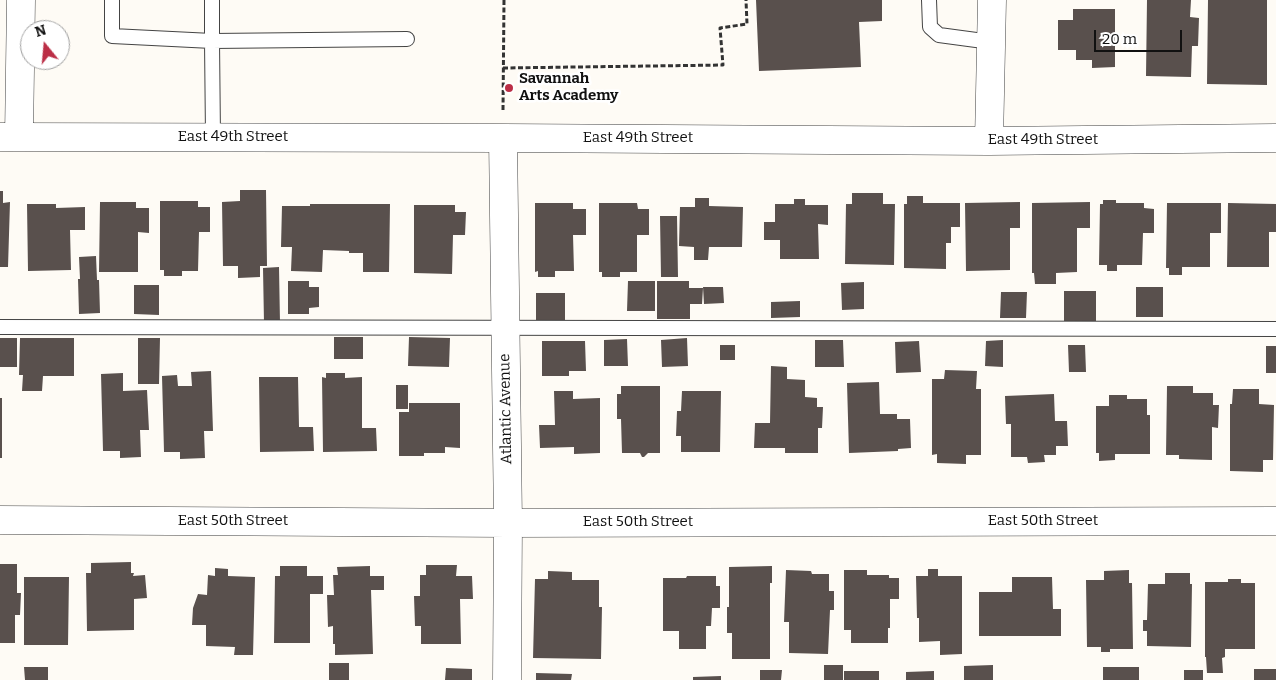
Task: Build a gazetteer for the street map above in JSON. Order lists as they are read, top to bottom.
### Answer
{
  "streets": {
    "street": ["East 49th Street", "Atlantic Avenue", "East 50th Street"]
  },
  "crossings": [
    ["East 49th Street", "Atlantic Avenue"],
    ["Atlantic Avenue", "East 50th Street"]
  ],
  "places": ["Savannah Arts Academy"],
  "scale_bar": "20 m",
  "north": "top"
}
